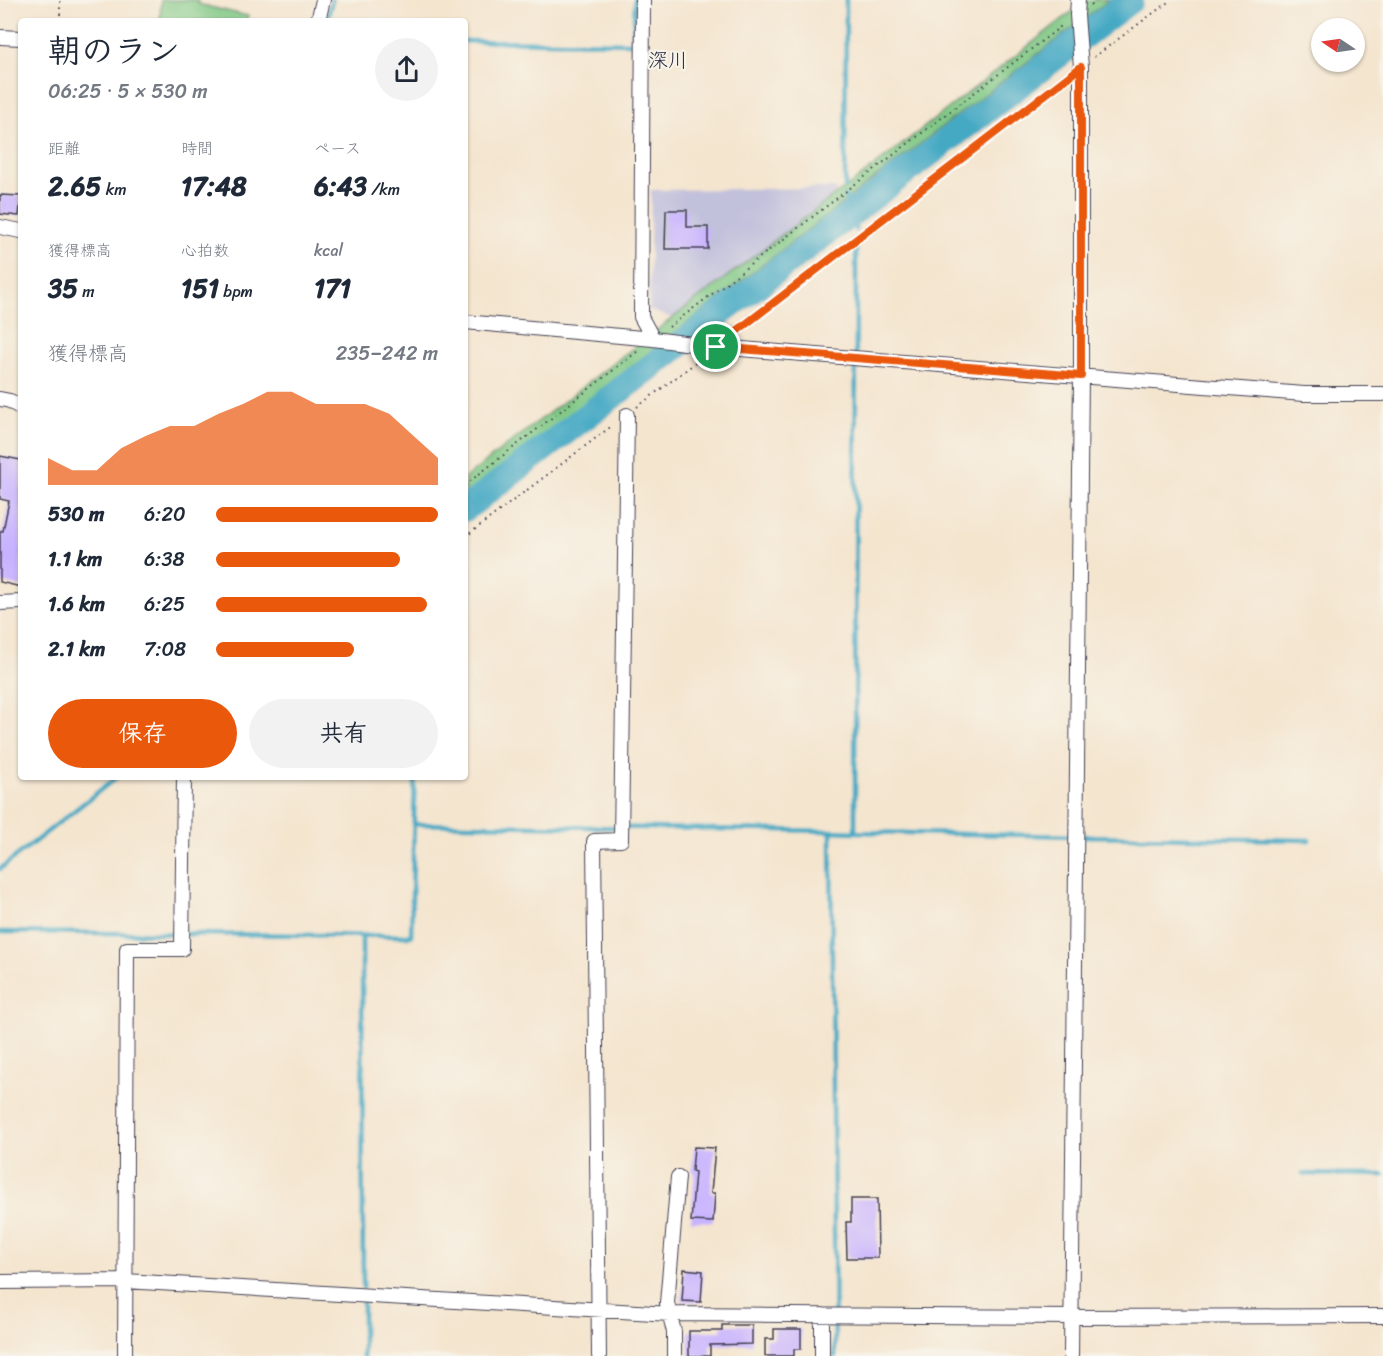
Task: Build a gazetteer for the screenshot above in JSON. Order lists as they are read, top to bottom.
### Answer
{
  "districts": ["深川"],
  "north": "left",
  "page": {
    "heading": ["朝のラン", "06:25 · 5 × 530 m"],
    "stats": [
      ["距離", "2.65 km"],
      ["時間", "17:48"],
      ["ペース", "6:43 /km"],
      ["獲得標高", "35 m"],
      ["心拍数", "151 bpm"],
      ["kcal", "171"]
    ],
    "chart": ["獲得標高", "235–242 m"],
    "list": [
      {
        "name": "530 m",
        "note": "6:20"
      },
      {
        "name": "1.1 km",
        "note": "6:38"
      },
      {
        "name": "1.6 km",
        "note": "6:25"
      },
      {
        "name": "2.1 km",
        "note": "7:08"
      }
    ],
    "buttons": ["保存", "共有"]
  }
}
